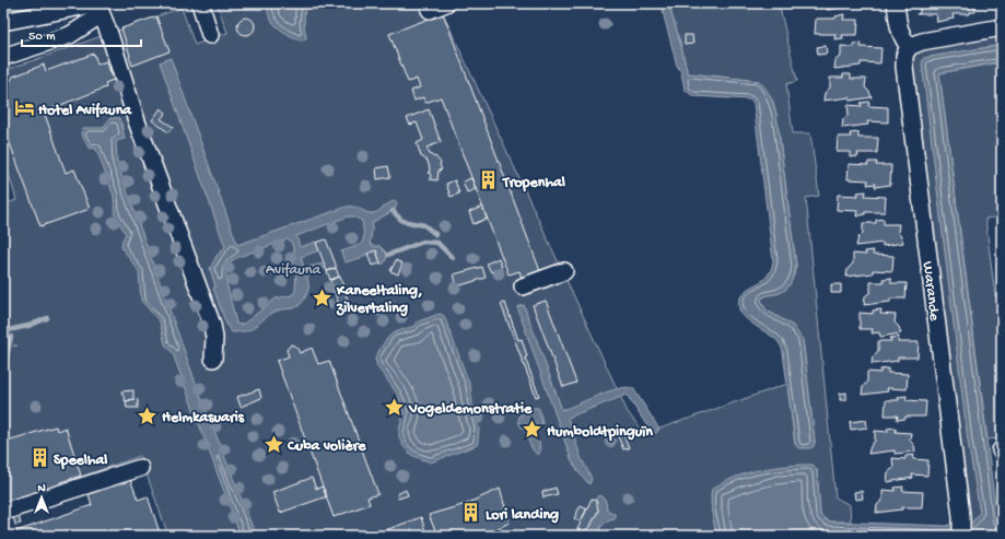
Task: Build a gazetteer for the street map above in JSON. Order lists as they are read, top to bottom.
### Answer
{
  "streets": {
    "street": ["Warande"]
  },
  "parks": ["Avifauna"],
  "places": {
    "hotel": ["Hotel Avifauna"],
    "building": ["Tropenhal", "Speelhal", "Lori landing"],
    "place": [
      "Kaneeltaling, zilvertaling",
      "Vogeldemonstratie",
      "Helmkasuaris",
      "Humboldtpinguïn",
      "Cuba volière"
    ]
  },
  "scale_bar": "50 m",
  "north": "top"
}
